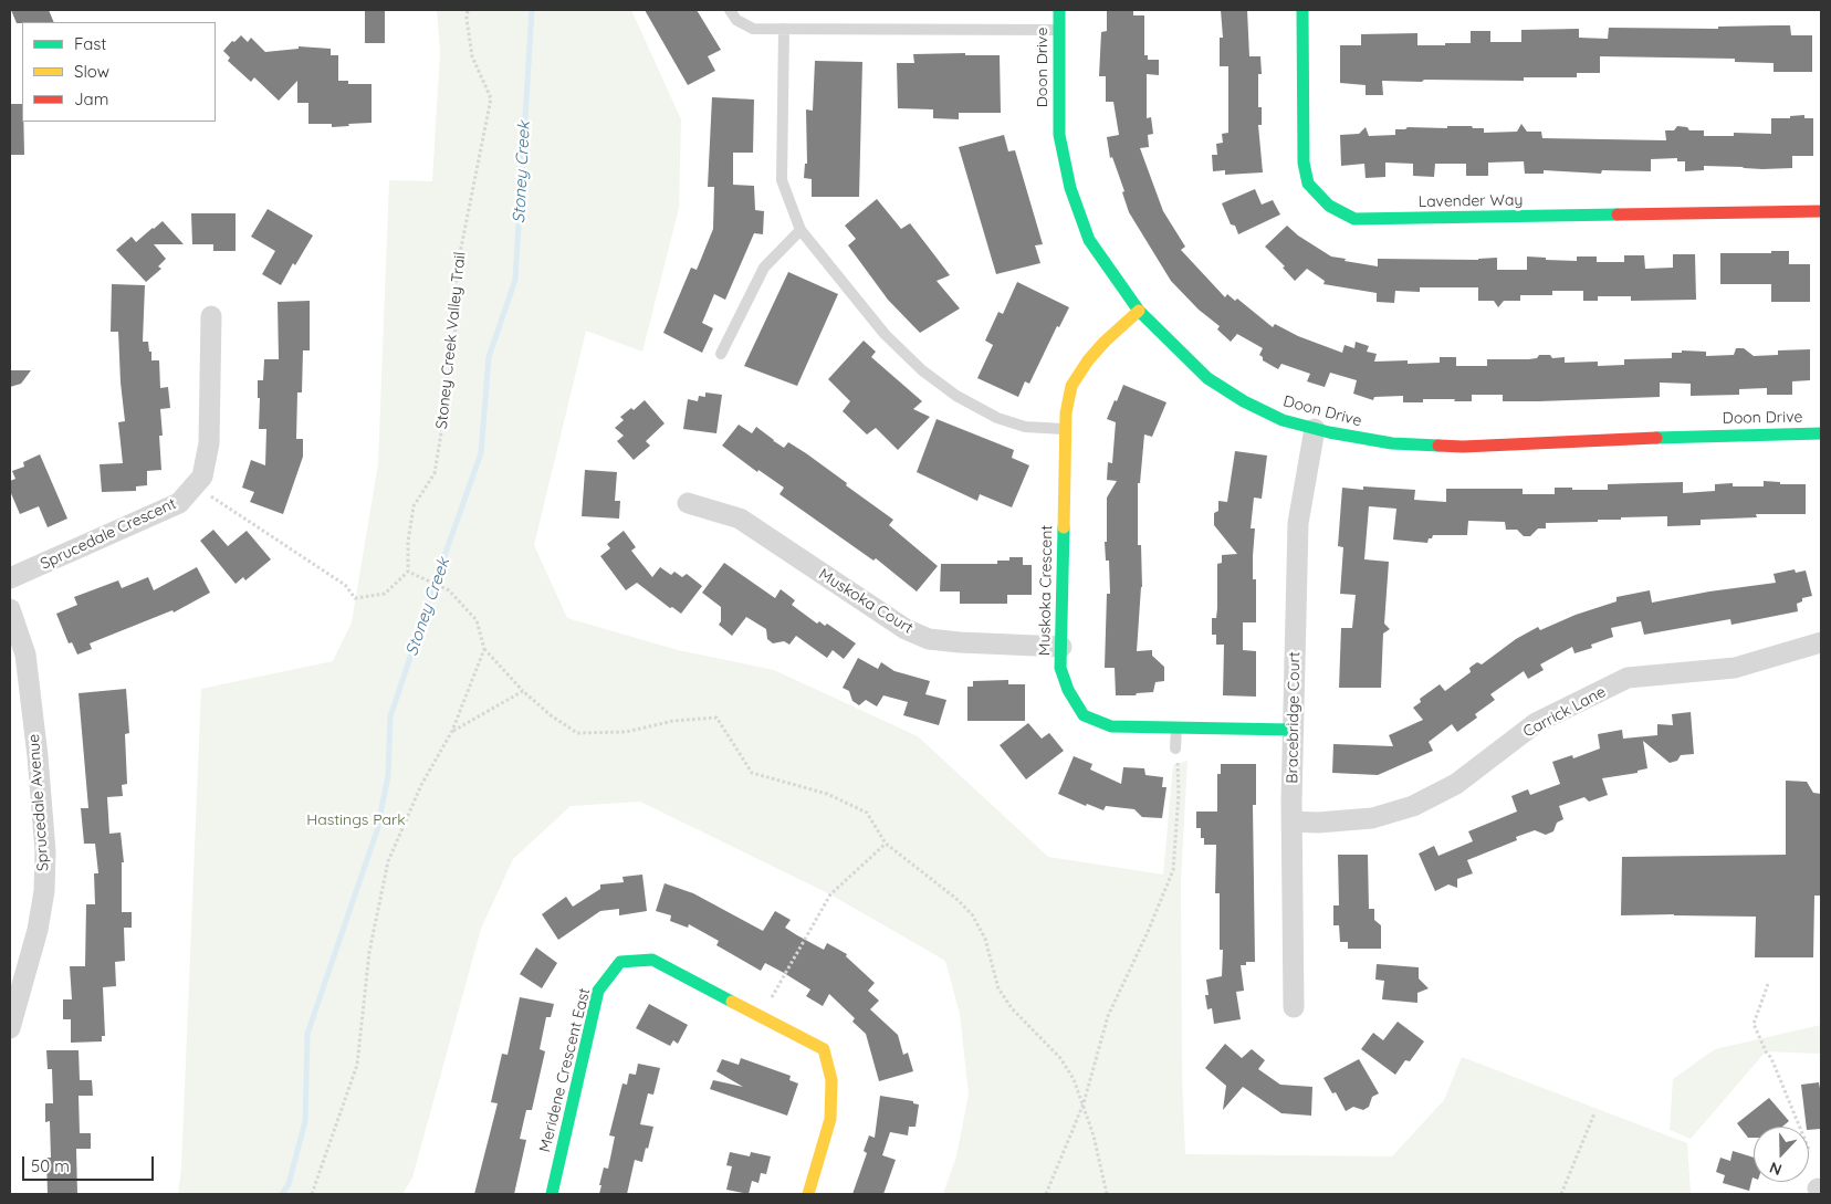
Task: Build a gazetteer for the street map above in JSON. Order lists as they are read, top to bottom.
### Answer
{
  "streets": {
    "street": [
      "Doon Drive",
      "Lavender Way",
      "Sprucedale Crescent",
      "Muskoka Crescent",
      "Muskoka Court",
      "Carrick Lane",
      "Bracebridge Court",
      "Sprucedale Avenue",
      "Meridene Crescent East"
    ],
    "path": ["Stoney Creek Valley Trail"]
  },
  "crossings": [
    ["Doon Drive", "Muskoka Crescent"],
    ["Doon Drive", "Bracebridge Court"],
    ["Muskoka Crescent", "Muskoka Court"],
    ["Muskoka Crescent", "Bracebridge Court"],
    ["Carrick Lane", "Bracebridge Court"]
  ],
  "water": ["Stoney Creek"],
  "parks": ["Hastings Park"],
  "legend": ["Fast", "Slow", "Jam"],
  "scale_bar": "50 m",
  "north": "bottom"
}
